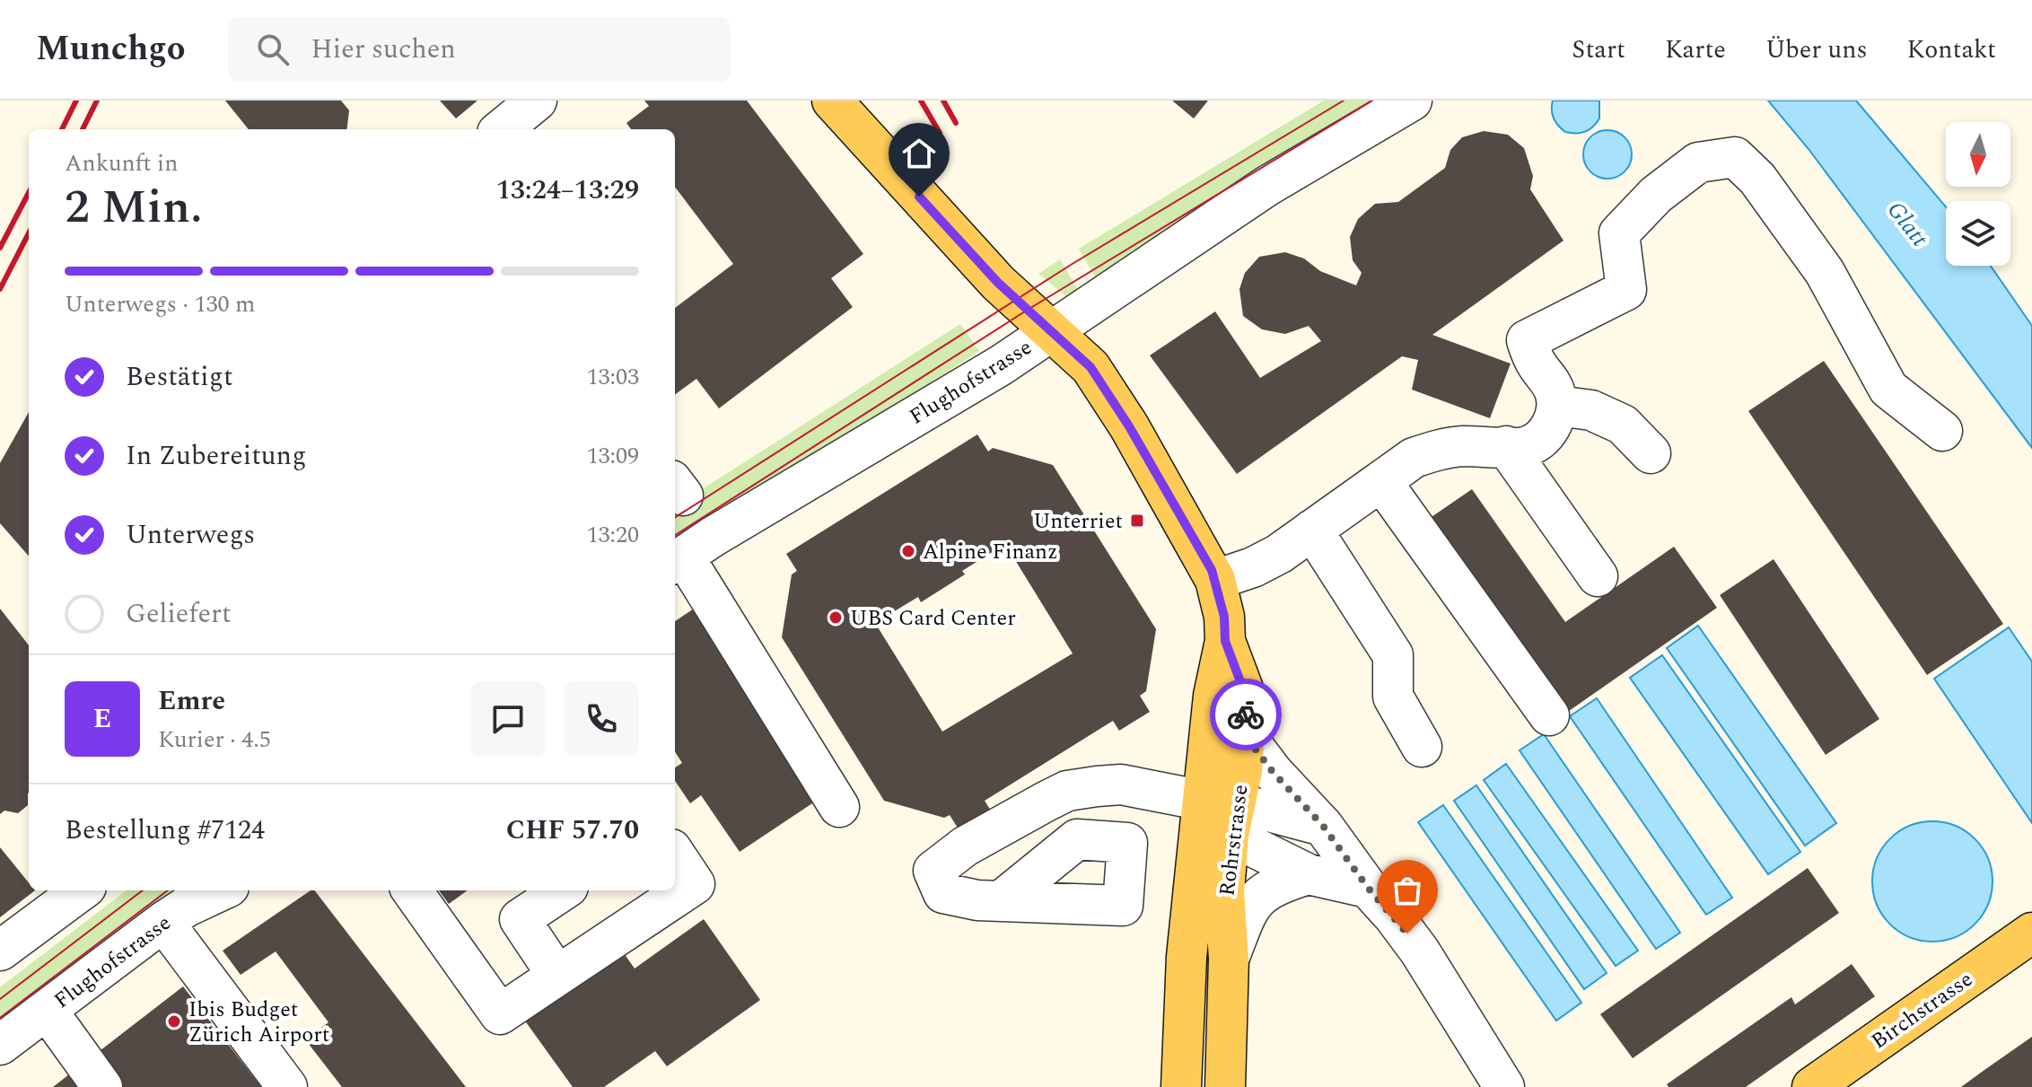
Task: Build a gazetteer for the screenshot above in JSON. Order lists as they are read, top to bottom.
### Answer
{
  "streets": {
    "main road": ["Rohrstrasse", "Birchstrasse"],
    "street": ["Flughofstrasse"]
  },
  "crossings": [
    ["Flughofstrasse", "Rohrstrasse"]
  ],
  "water": ["Glatt"],
  "places": {
    "transit": ["Unterriet"],
    "other": ["Alpine Finanz", "UBS Card Center", "Ibis Budget Zürich Airport"]
  },
  "north": "bottom",
  "page": {
    "header": "Munchgo",
    "search": "Hier suchen",
    "nav": [
      "Start",
      "Karte",
      "Über uns",
      "Kontakt"
    ],
    "heading": ["2 Min.", "Ankunft in", "13:24–13:29"],
    "panel": [
      "Emre",
      "Kurier · 4.5",
      "Bestellung #7124",
      "CHF 57.70"
    ],
    "bar": "Unterwegs · 130 m",
    "list": [
      ["Bestätigt", "13:03"],
      ["In Zubereitung", "13:09"],
      ["Unterwegs", "13:20"],
      "Geliefert"
    ],
    "round": "E"
  }
}
